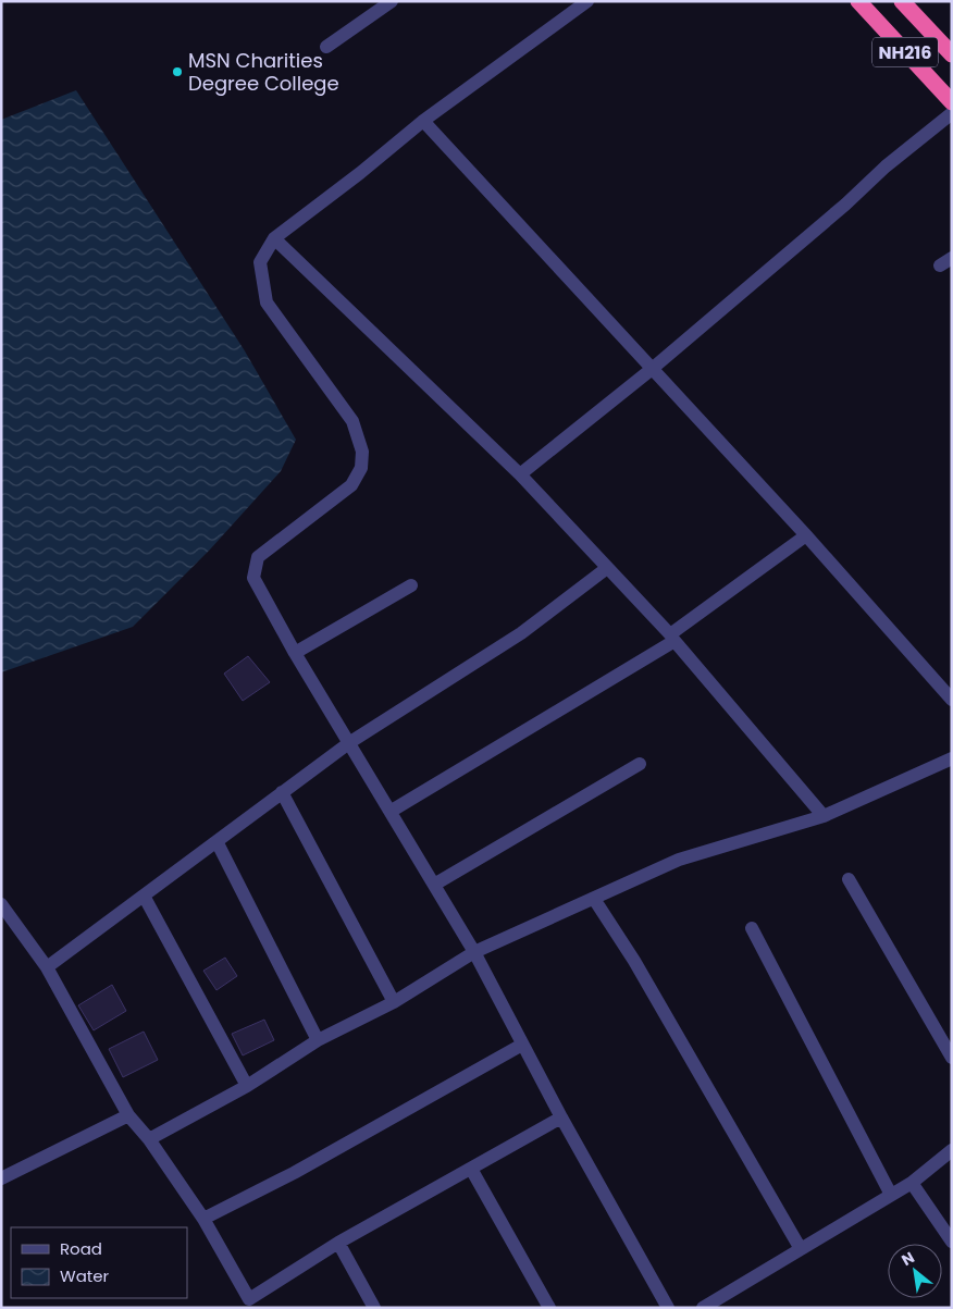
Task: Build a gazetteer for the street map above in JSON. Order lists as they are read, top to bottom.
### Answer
{
  "streets": {
    "highway": ["NH216"]
  },
  "places": ["MSN Charities Degree College"],
  "legend": ["Road", "Water"],
  "north": "top left"
}
